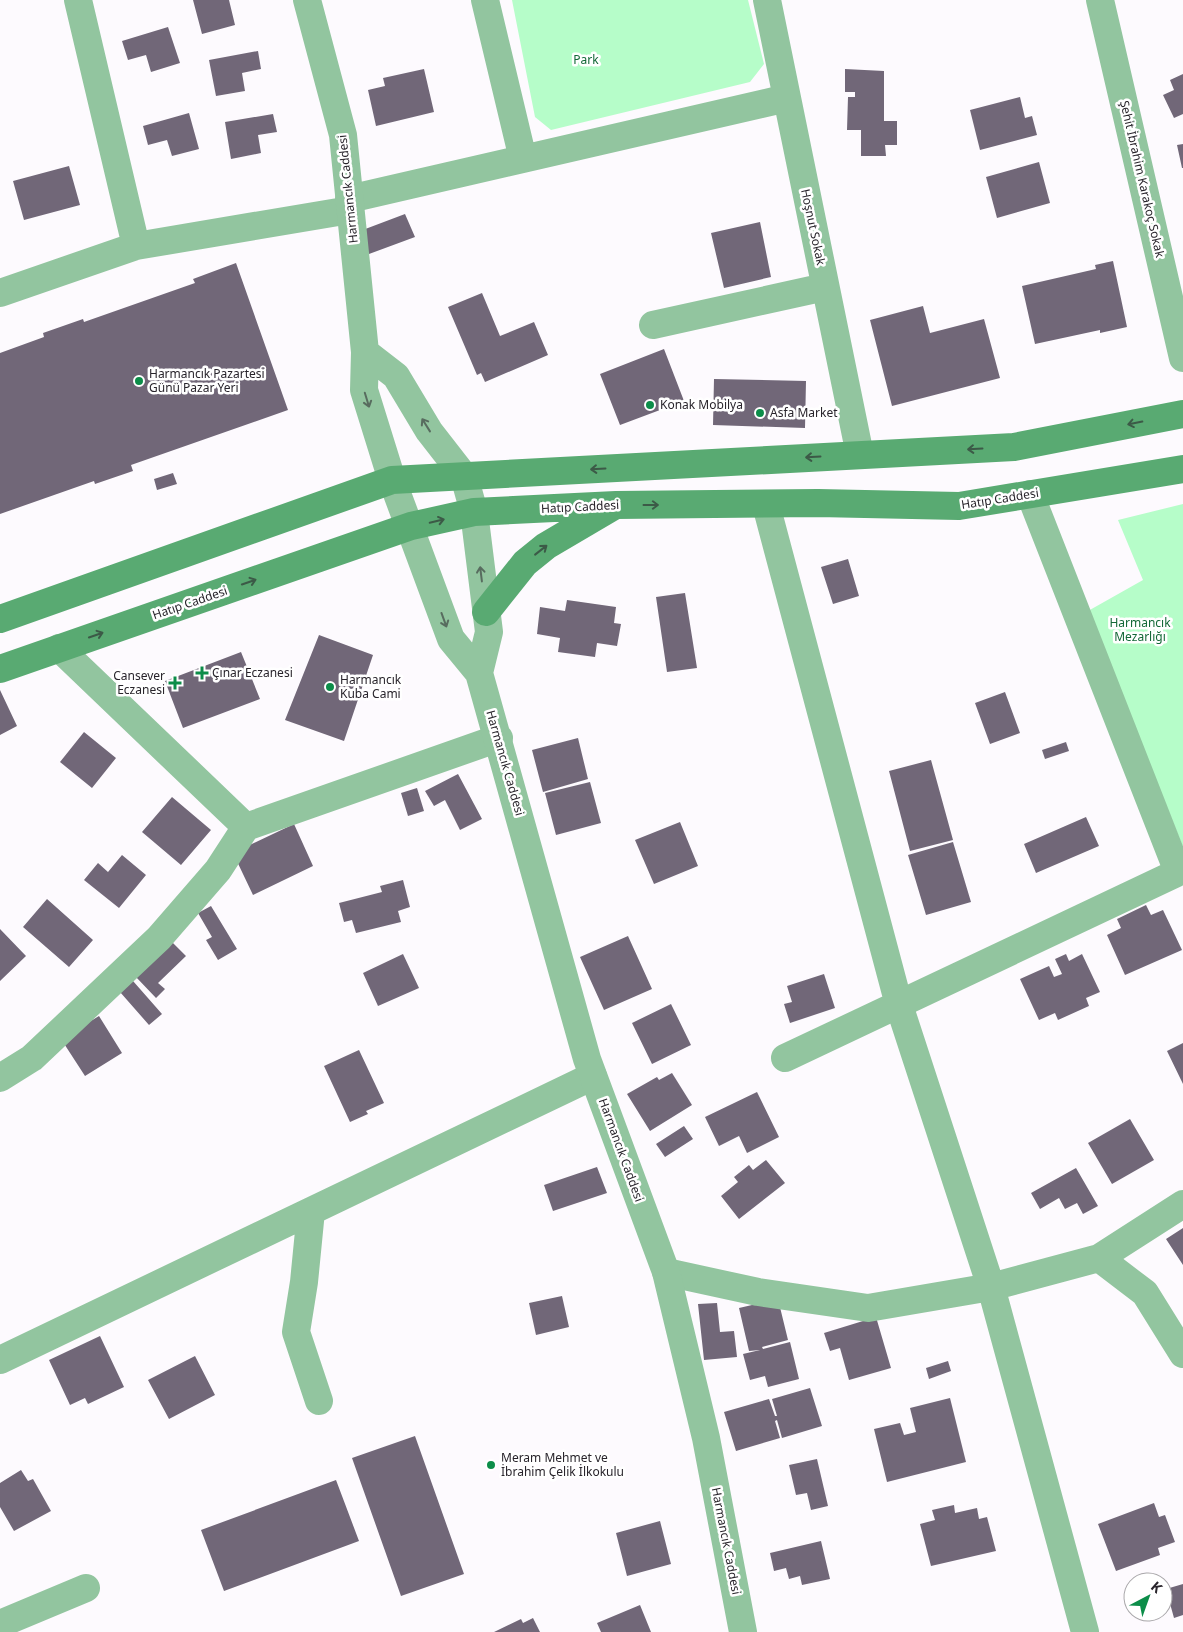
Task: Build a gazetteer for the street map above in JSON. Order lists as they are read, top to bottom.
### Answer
{
  "streets": {
    "main road": ["Hatıp Caddesi"],
    "street": ["Şehit İbrahim Karakoç Sokak", "Harmancık Caddesi", "Hoşnut Sokak"]
  },
  "crossings": [
    ["Harmancık Caddesi", "Hatıp Caddesi"]
  ],
  "parks": ["Park", "Harmancık Mezarlığı"],
  "places": {
    "other": [
      "Harmancık Pazartesi Günü Pazar Yeri",
      "Konak Mobilya",
      "Asfa Market",
      "Harmancık Kuba Cami",
      "Meram Mehmet ve İbrahim Çelik İlkokulu"
    ],
    "health": ["Çınar Eczanesi", "Cansever Eczanesi"]
  },
  "north": "top right"
}
